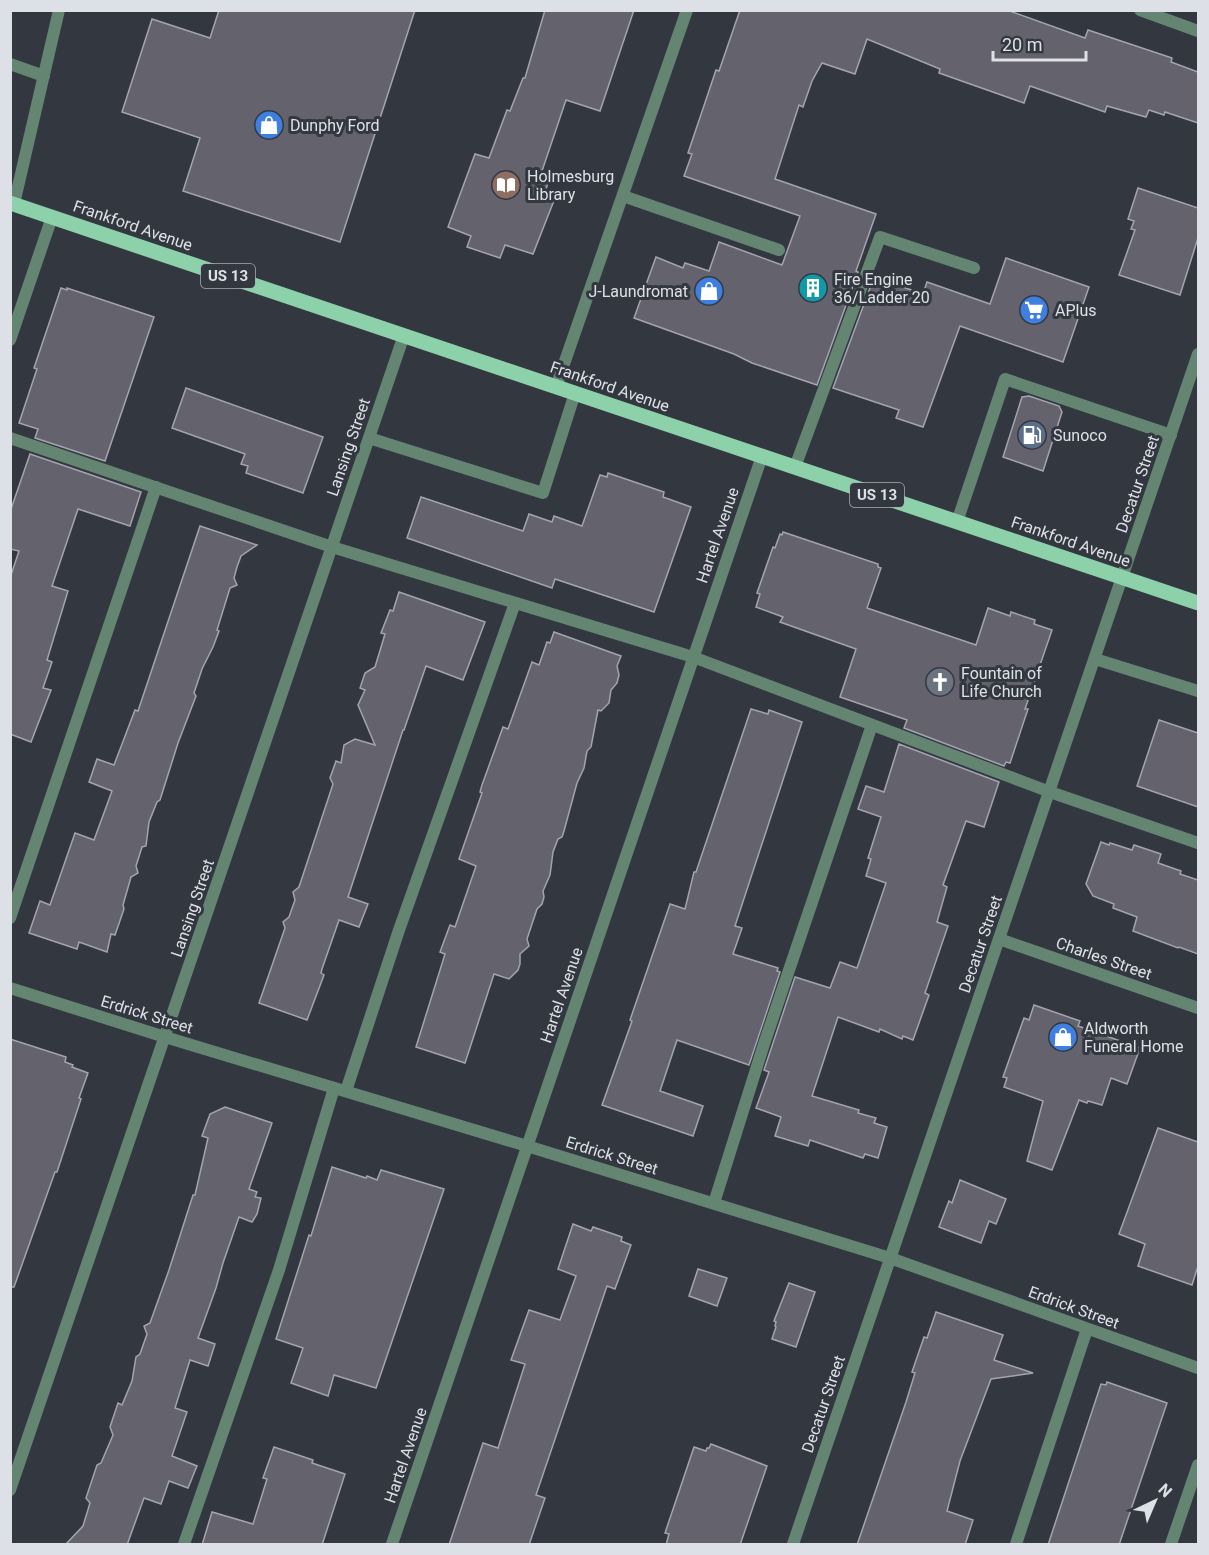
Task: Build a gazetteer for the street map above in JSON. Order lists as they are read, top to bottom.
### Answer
{
  "streets": {
    "main road": ["Frankford Avenue", "US 13"],
    "street": [
      "Lansing Street",
      "Decatur Street",
      "Hartel Avenue",
      "Charles Street",
      "Erdrick Street"
    ]
  },
  "crossings": [
    ["Frankford Avenue", "Lansing Street"],
    ["Frankford Avenue", "Decatur Street"],
    ["Frankford Avenue", "Hartel Avenue"],
    ["Lansing Street", "Erdrick Street"],
    ["Decatur Street", "Charles Street"],
    ["Decatur Street", "Erdrick Street"],
    ["Hartel Avenue", "Erdrick Street"]
  ],
  "places": {
    "shop": ["Dunphy Ford", "J-Laundromat", "Aldworth Funeral Home"],
    "library": ["Holmesburg Library"],
    "building": ["Fire Engine 36/Ladder 20"],
    "supermarket": ["APlus"],
    "fuel station": ["Sunoco"],
    "church": ["Fountain of Life Church"]
  },
  "scale_bar": "20 m",
  "north": "top right"
}
